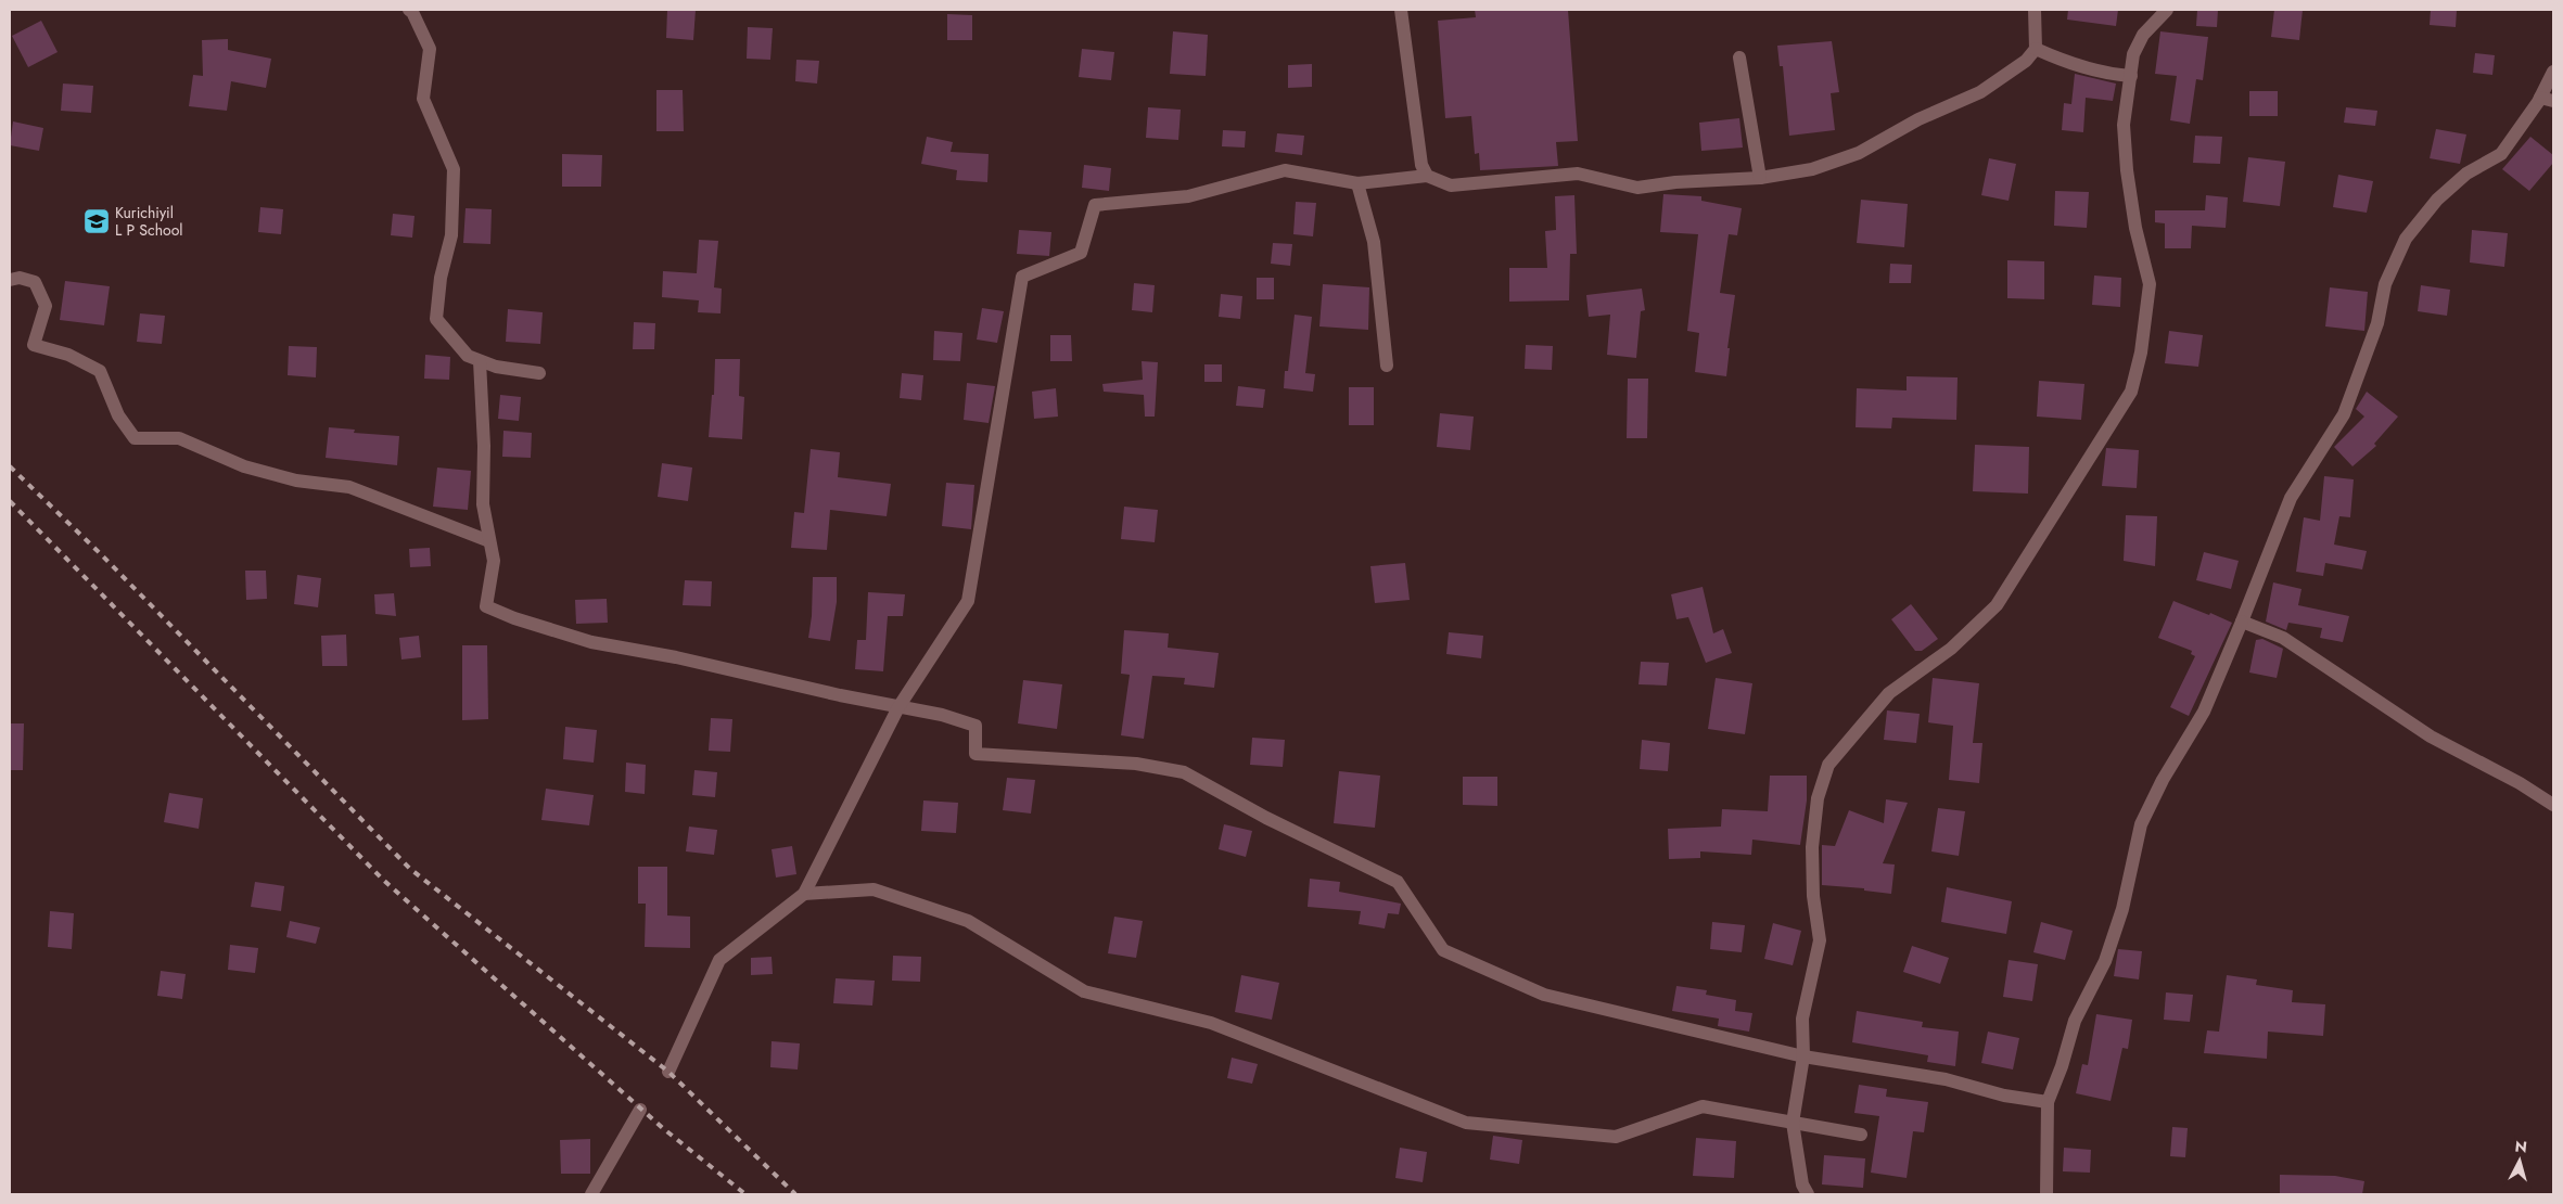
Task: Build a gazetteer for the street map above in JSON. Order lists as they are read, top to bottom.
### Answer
{
  "places": {
    "school or university": ["Kurichiyil L P School"]
  },
  "north": "top"
}
